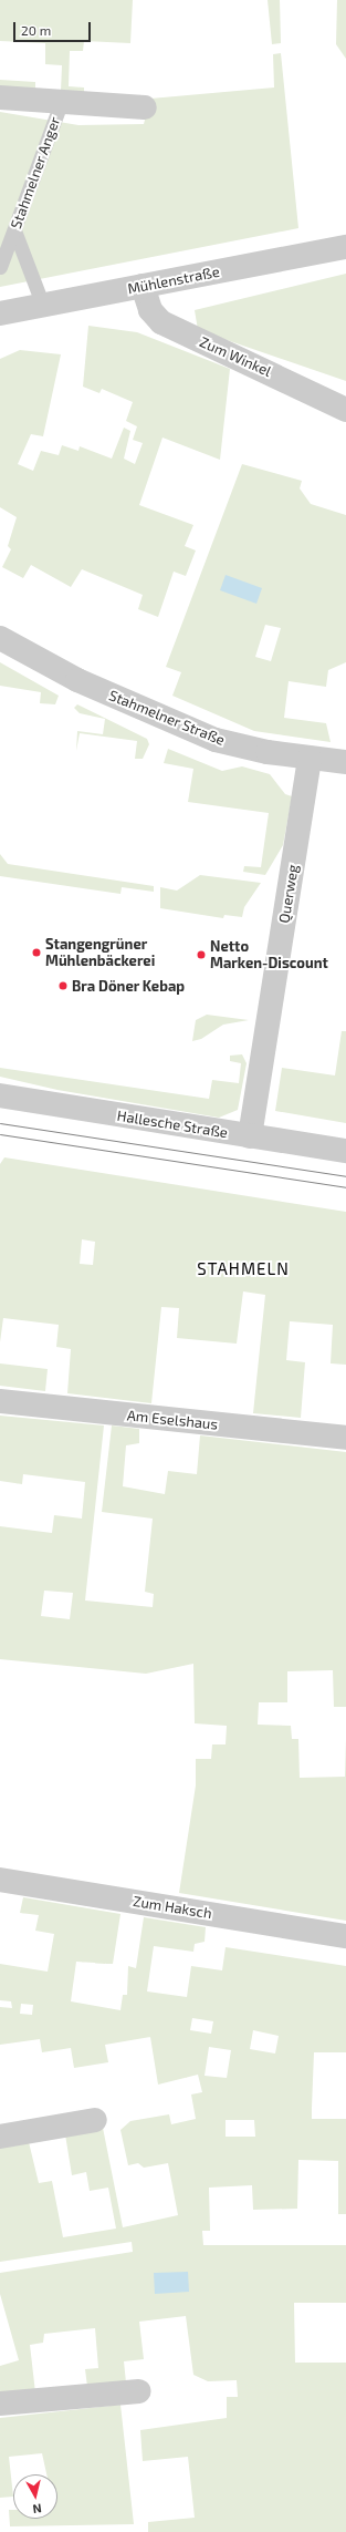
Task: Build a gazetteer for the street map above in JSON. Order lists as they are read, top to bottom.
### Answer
{
  "streets": {
    "street": [
      "Stahmelner Anger",
      "Mühlenstraße",
      "Zum Winkel",
      "Stahmelner Straße",
      "Querweg",
      "Hallesche Straße",
      "Am Eselshaus",
      "Zum Haksch"
    ]
  },
  "crossings": [
    ["Mühlenstraße", "Zum Winkel"],
    ["Stahmelner Straße", "Querweg"],
    ["Querweg", "Hallesche Straße"]
  ],
  "districts": ["STAHMELN"],
  "places": ["Stangengrüner Mühlenbäckerei", "Netto Marken-Discount", "Bra Döner Kebap"],
  "scale_bar": "20 m",
  "north": "bottom"
}
